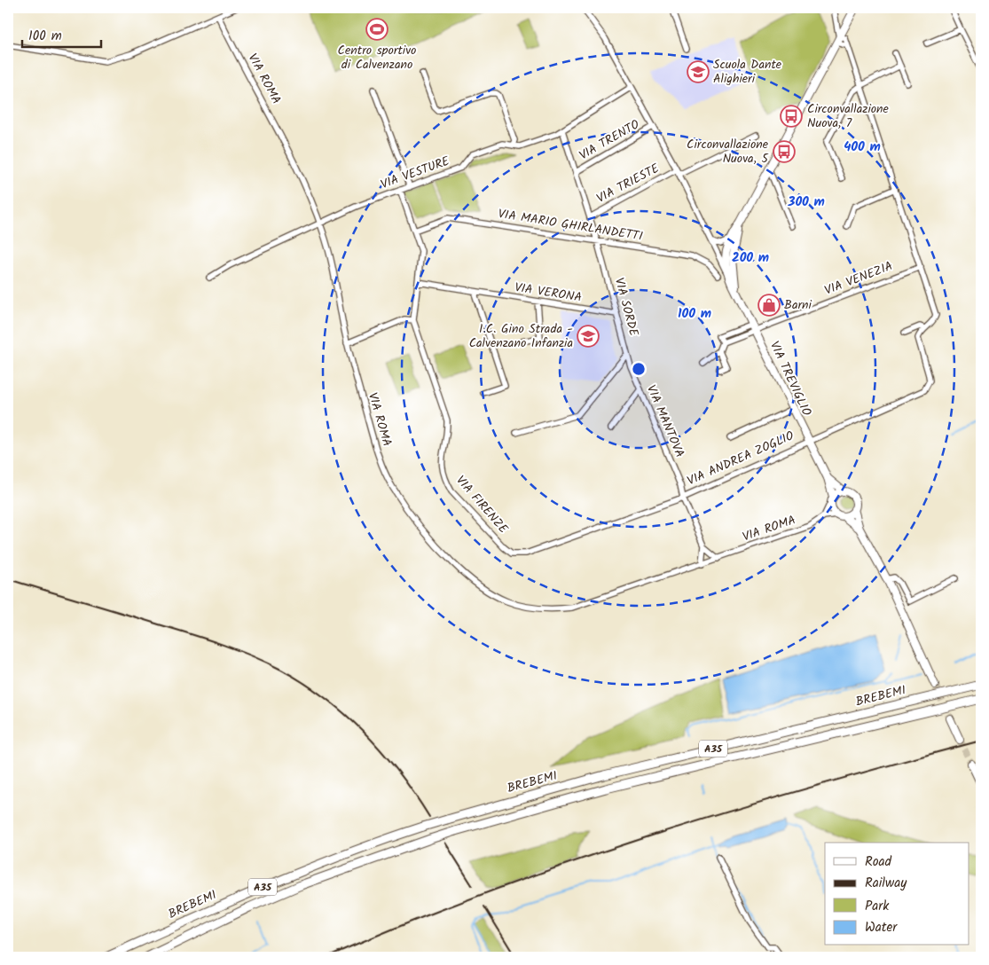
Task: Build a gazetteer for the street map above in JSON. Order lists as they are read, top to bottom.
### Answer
{
  "streets": {
    "highway": ["BREBEMI", "A35"],
    "main road": ["VIA TREVIGLIO"],
    "street": [
      "VIA ROMA",
      "VIA TRENTO",
      "VIA VESTURE",
      "VIA TRIESTE",
      "VIA MARIO GHIRLANDETTI",
      "VIA VENEZIA",
      "VIA VERONA",
      "VIA SORDE",
      "VIA MANTOVA",
      "VIA ANDREA ZOGLIO",
      "VIA FIRENZE"
    ]
  },
  "crossings": [
    ["VIA ROMA", "VIA VESTURE"],
    ["VIA ROMA", "VIA TREVIGLIO"],
    ["VIA TRENTO", "VIA SORDE"],
    ["VIA VESTURE", "VIA SORDE"],
    ["VIA VESTURE", "VIA FIRENZE"],
    ["VIA TRIESTE", "VIA SORDE"],
    ["VIA MARIO GHIRLANDETTI", "VIA SORDE"],
    ["VIA MARIO GHIRLANDETTI", "VIA FIRENZE"],
    ["VIA VENEZIA", "VIA TREVIGLIO"],
    ["VIA VERONA", "VIA SORDE"],
    ["VIA VERONA", "VIA FIRENZE"],
    ["VIA SORDE", "VIA MANTOVA"],
    ["VIA TREVIGLIO", "VIA ANDREA ZOGLIO"],
    ["VIA MANTOVA", "VIA ANDREA ZOGLIO"],
    ["VIA MANTOVA", "VIA FIRENZE"],
    ["VIA ANDREA ZOGLIO", "VIA FIRENZE"]
  ],
  "places": {
    "sports": ["Centro sportivo di Calvenzano"],
    "school or university": ["Scuola Dante Alighieri", "I.C. Gino Strada - Calvenzano Infanzia"],
    "bus stop": ["Circonvallazione Nuova, 7", "Circonvallazione Nuova, 5"],
    "shop": ["Barni"]
  },
  "legend": [
    "Road",
    "Railway",
    "Park",
    "Water"
  ],
  "scale_bar": "100 m",
  "rings": [
    "400 m",
    "300 m",
    "200 m",
    "100 m"
  ]
}
